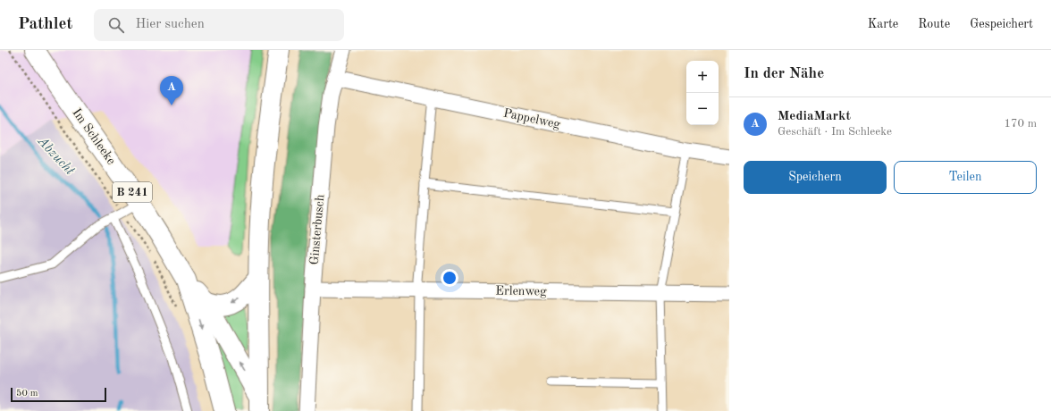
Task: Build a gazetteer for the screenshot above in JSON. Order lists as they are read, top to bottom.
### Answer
{
  "streets": {
    "main road": ["Im Schleeke", "B 241"],
    "street": ["Pappelweg", "Ginsterbusch", "Erlenweg"]
  },
  "crossings": [
    ["Pappelweg", "Ginsterbusch"],
    ["Ginsterbusch", "Erlenweg"]
  ],
  "water": ["Abzucht"],
  "scale_bar": "50 m",
  "page": {
    "header": "Pathlet",
    "search": "Hier suchen",
    "nav": ["Karte", "Route", "Gespeichert"],
    "heading": "In der Nähe",
    "map_buttons": ["+", "−"],
    "pins": "A",
    "list": [
      {
        "mark": "A",
        "name": "MediaMarkt",
        "note": "Geschäft · Im Schleeke",
        "value": "170 m"
      }
    ],
    "buttons": ["Speichern", "Teilen"],
    "scale": "50 m"
  }
}
